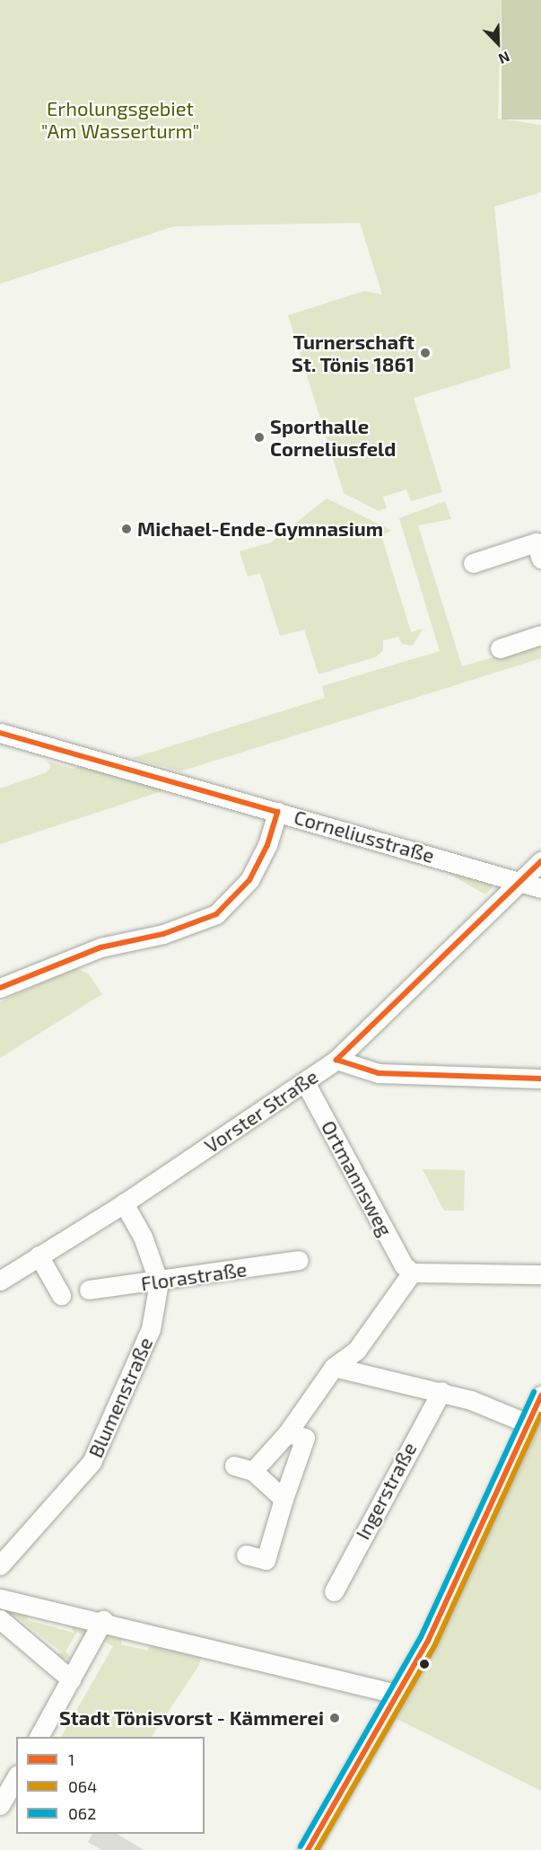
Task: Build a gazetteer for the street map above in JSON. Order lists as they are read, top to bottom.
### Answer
{
  "streets": {
    "street": [
      "Corneliusstraße",
      "Vorster Straße",
      "Ortmannsweg",
      "Florastraße",
      "Blumenstraße",
      "Ingerstraße"
    ]
  },
  "crossings": [
    ["Corneliusstraße", "Vorster Straße"],
    ["Vorster Straße", "Ortmannsweg"],
    ["Vorster Straße", "Blumenstraße"],
    ["Florastraße", "Blumenstraße"]
  ],
  "parks": ["Erholungsgebiet \"Am Wasserturm\""],
  "places": [
    "Turnerschaft St. Tönis 1861",
    "Sporthalle Corneliusfeld",
    "Michael-Ende-Gymnasium",
    "Stadt Tönisvorst - Kämmerei"
  ],
  "lines": ["transit line 1", "transit line 062", "transit line 064"],
  "legend": ["1", "064", "062"],
  "north": "bottom right"
}
